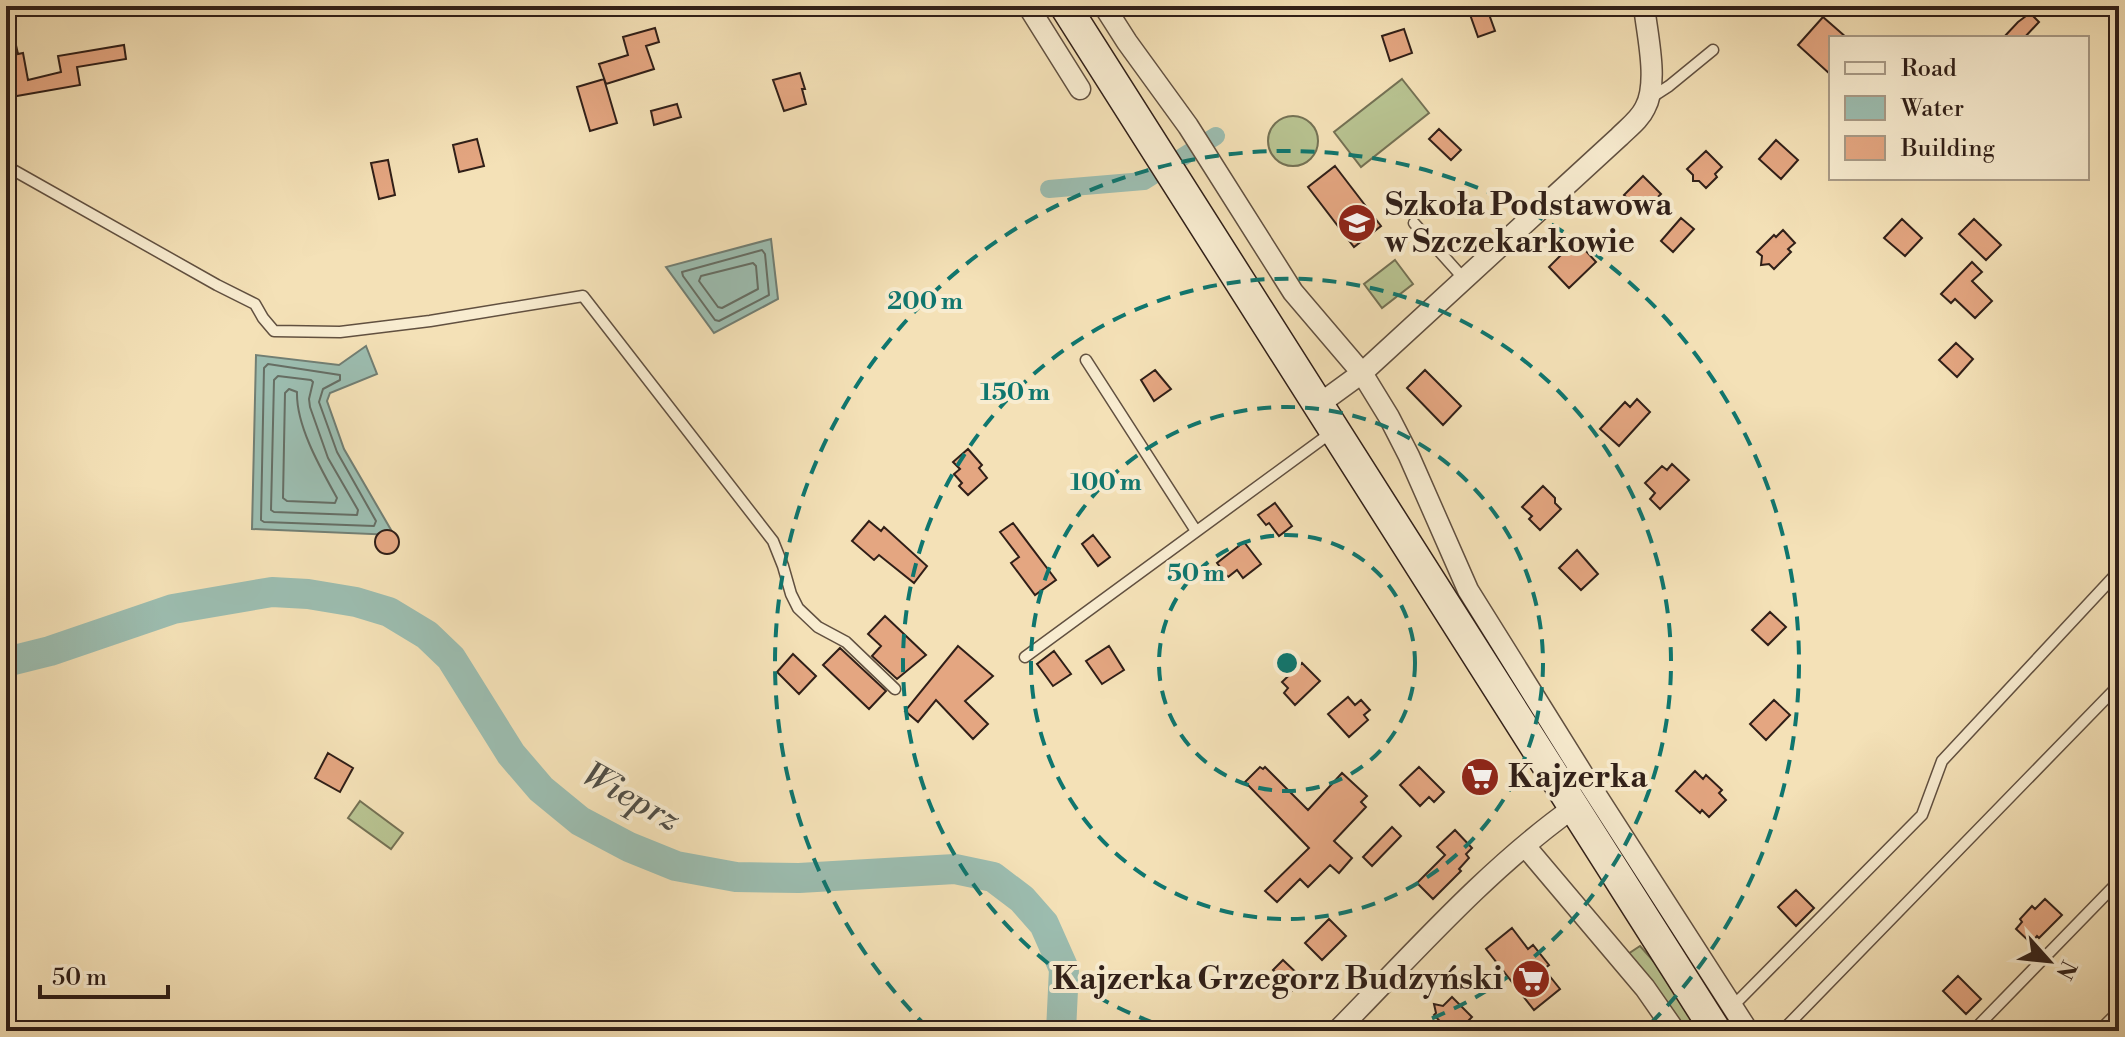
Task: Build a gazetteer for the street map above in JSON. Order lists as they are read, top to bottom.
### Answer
{
  "water": ["Wieprz"],
  "places": {
    "school or university": ["Szkoła Podstawowa w Szczekarkowie"],
    "supermarket": ["Kajzerka", "Kajzerka Grzegorz Budzyński"]
  },
  "legend": ["Road", "Water", "Building"],
  "scale_bar": "50 m",
  "north": "bottom right",
  "rings": [
    "200 m",
    "150 m",
    "100 m",
    "50 m"
  ]
}
